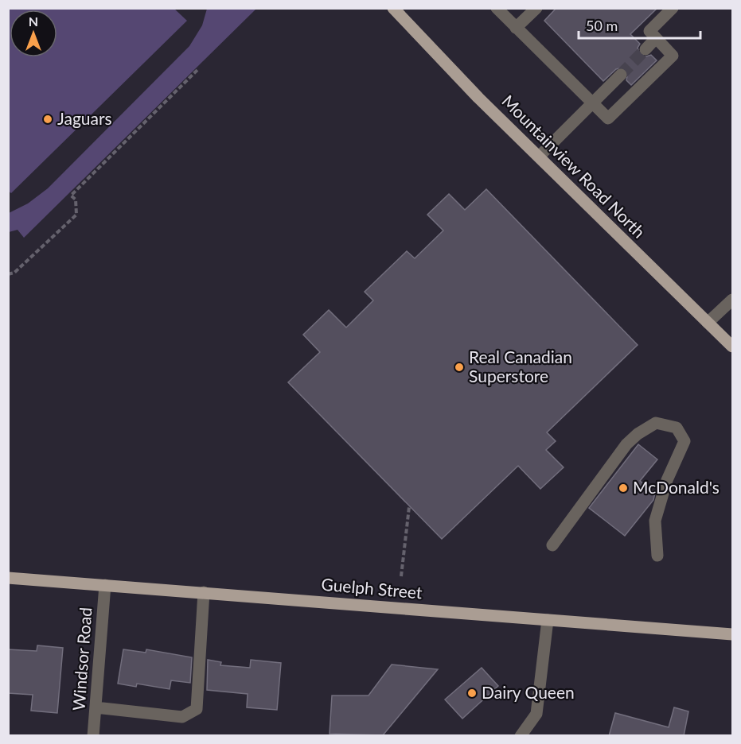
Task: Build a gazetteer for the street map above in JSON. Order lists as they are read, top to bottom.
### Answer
{
  "streets": {
    "main road": ["Mountainview Road North", "Guelph Street"],
    "street": ["Windsor Road"]
  },
  "crossings": [
    ["Guelph Street", "Windsor Road"]
  ],
  "places": [
    "Jaguars",
    "Real Canadian Superstore",
    "McDonald's",
    "Dairy Queen"
  ],
  "scale_bar": "50 m",
  "north": "top"
}
